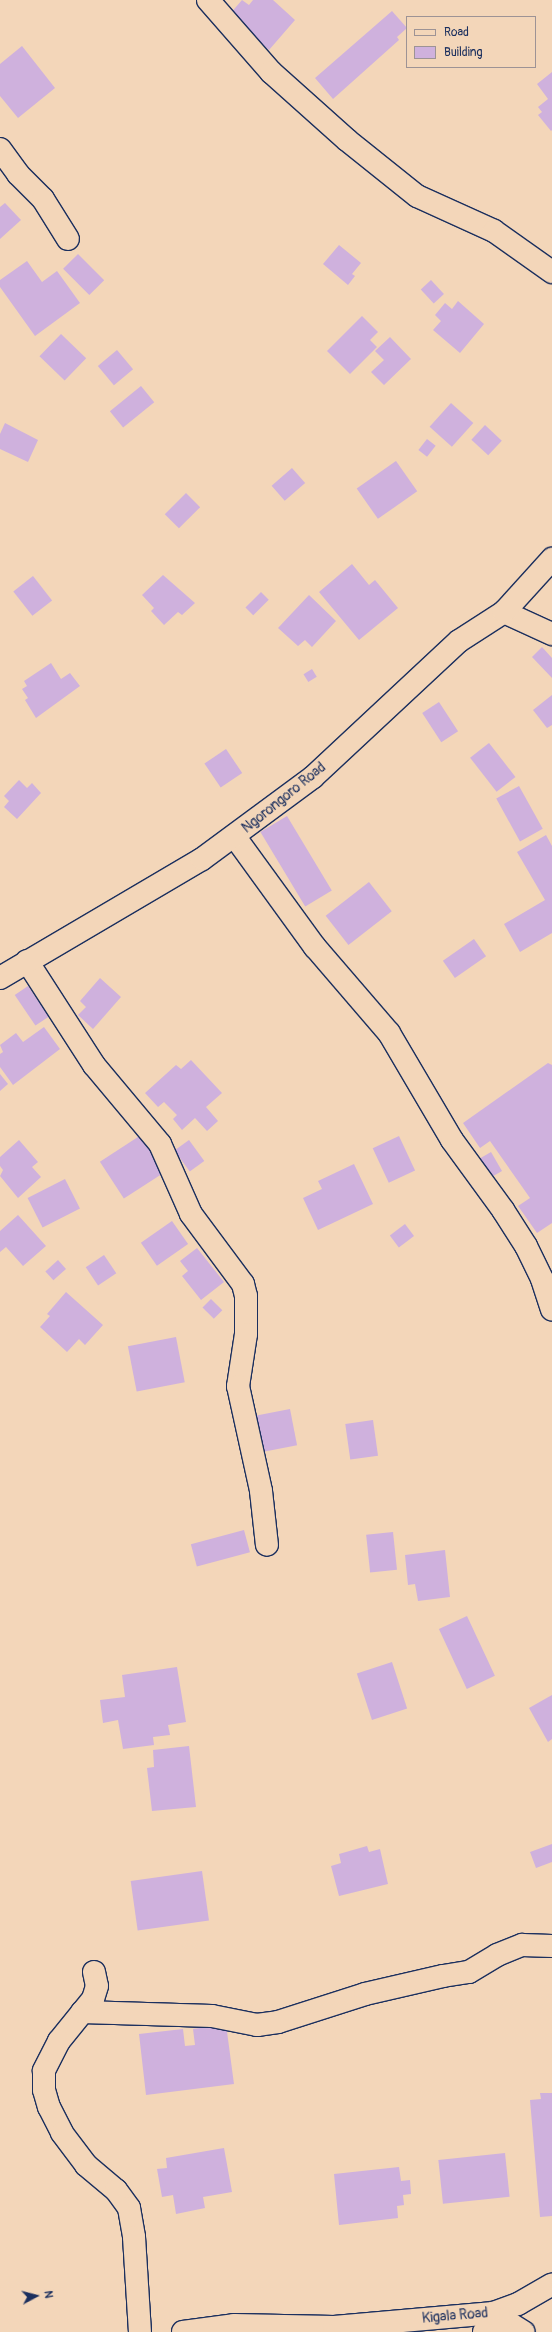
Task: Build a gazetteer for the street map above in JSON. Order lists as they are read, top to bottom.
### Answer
{
  "streets": {
    "street": ["Ngorongoro Road", "Kigala Road"]
  },
  "legend": ["Road", "Building"],
  "north": "right"
}
